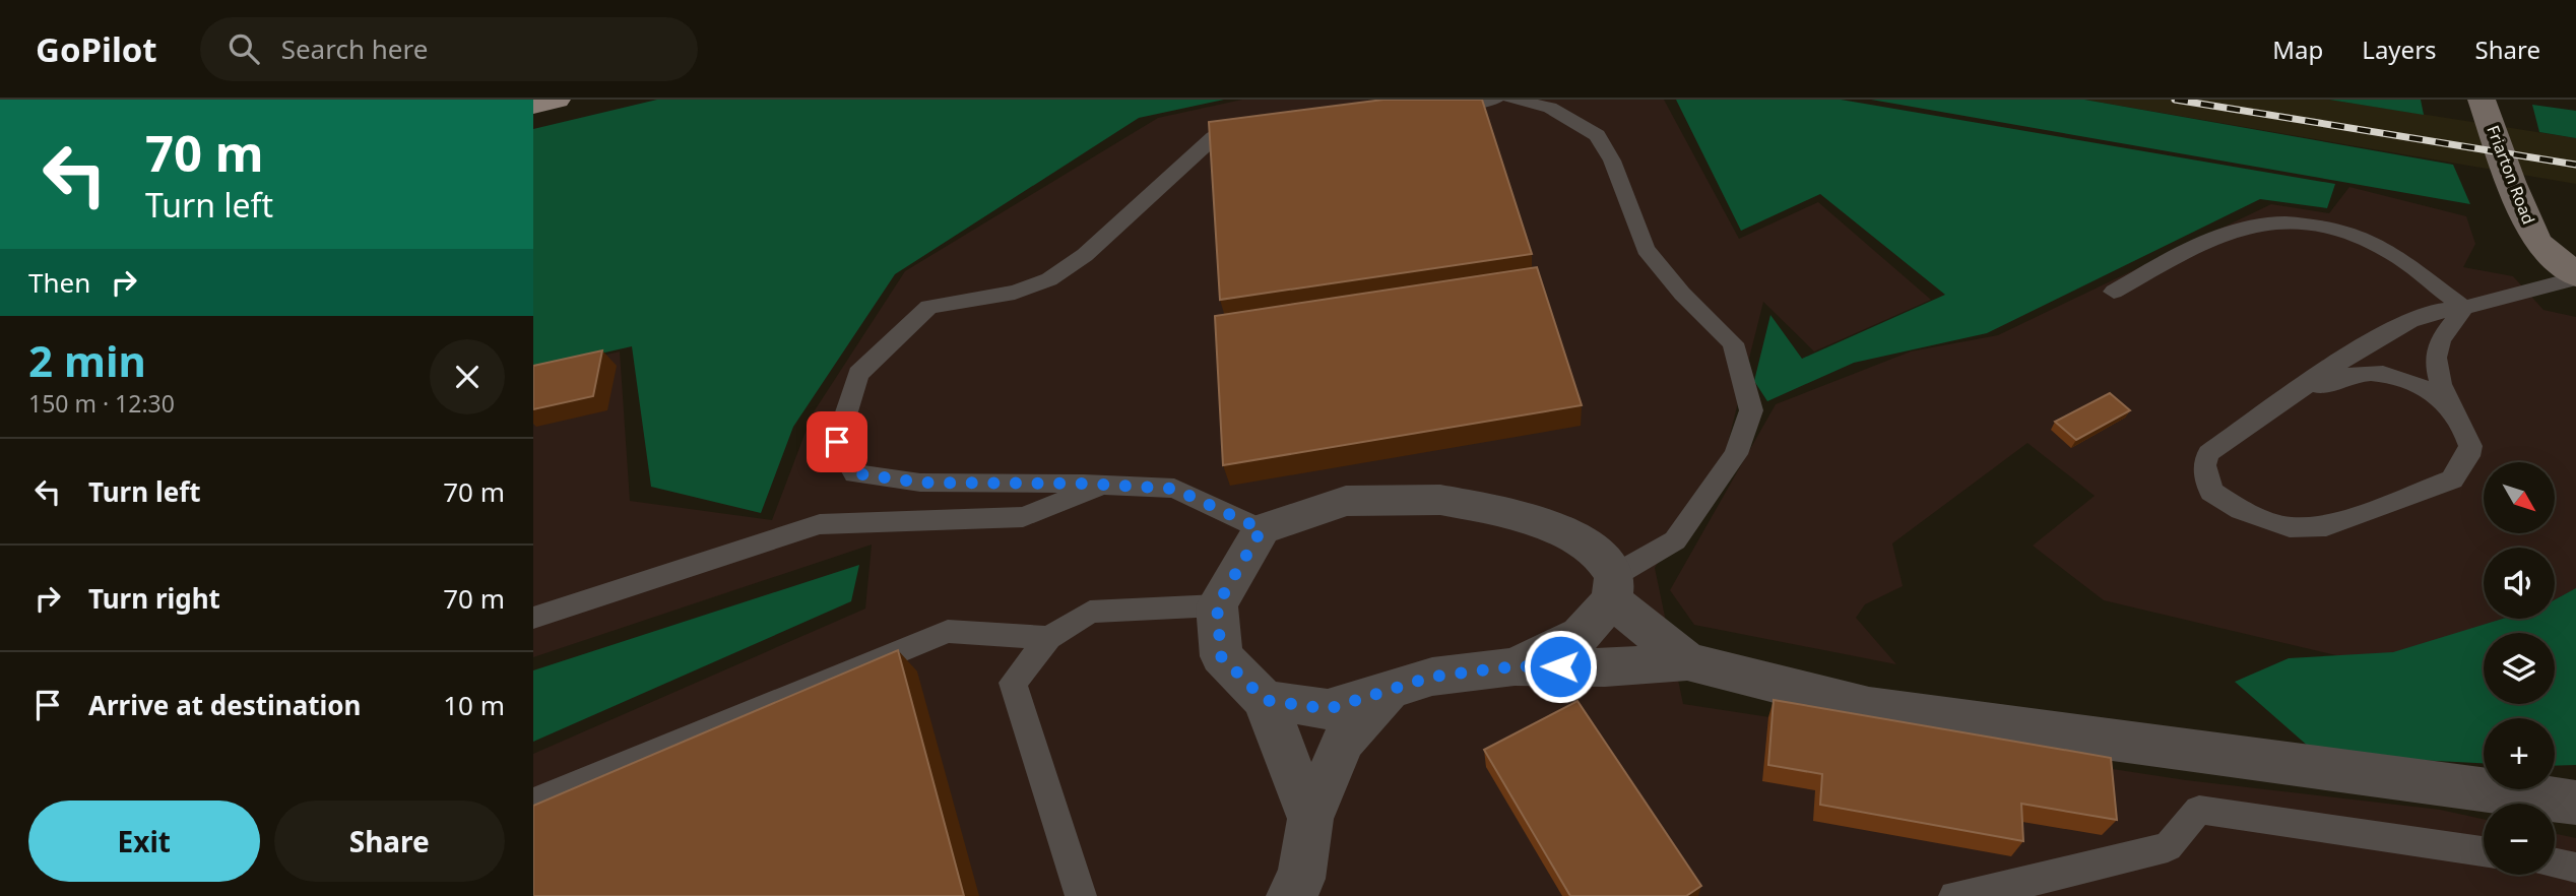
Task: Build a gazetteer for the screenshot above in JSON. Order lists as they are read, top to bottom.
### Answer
{
  "streets": {
    "street": ["Friarton Road"]
  },
  "north": "bottom right",
  "page": {
    "header": "GoPilot",
    "search": "Search here",
    "nav": ["Map", "Layers", "Share"],
    "turn": ["70 m", "Turn left"],
    "then": "Then",
    "heading": ["2 min", "150 m · 12:30"],
    "list": [
      {
        "name": "Turn left",
        "value": "70 m"
      },
      {
        "name": "Turn right",
        "value": "70 m"
      },
      {
        "name": "Arrive at destination",
        "value": "10 m"
      }
    ],
    "map_buttons": ["+", "−"],
    "buttons": ["Exit", "Share"]
  }
}
